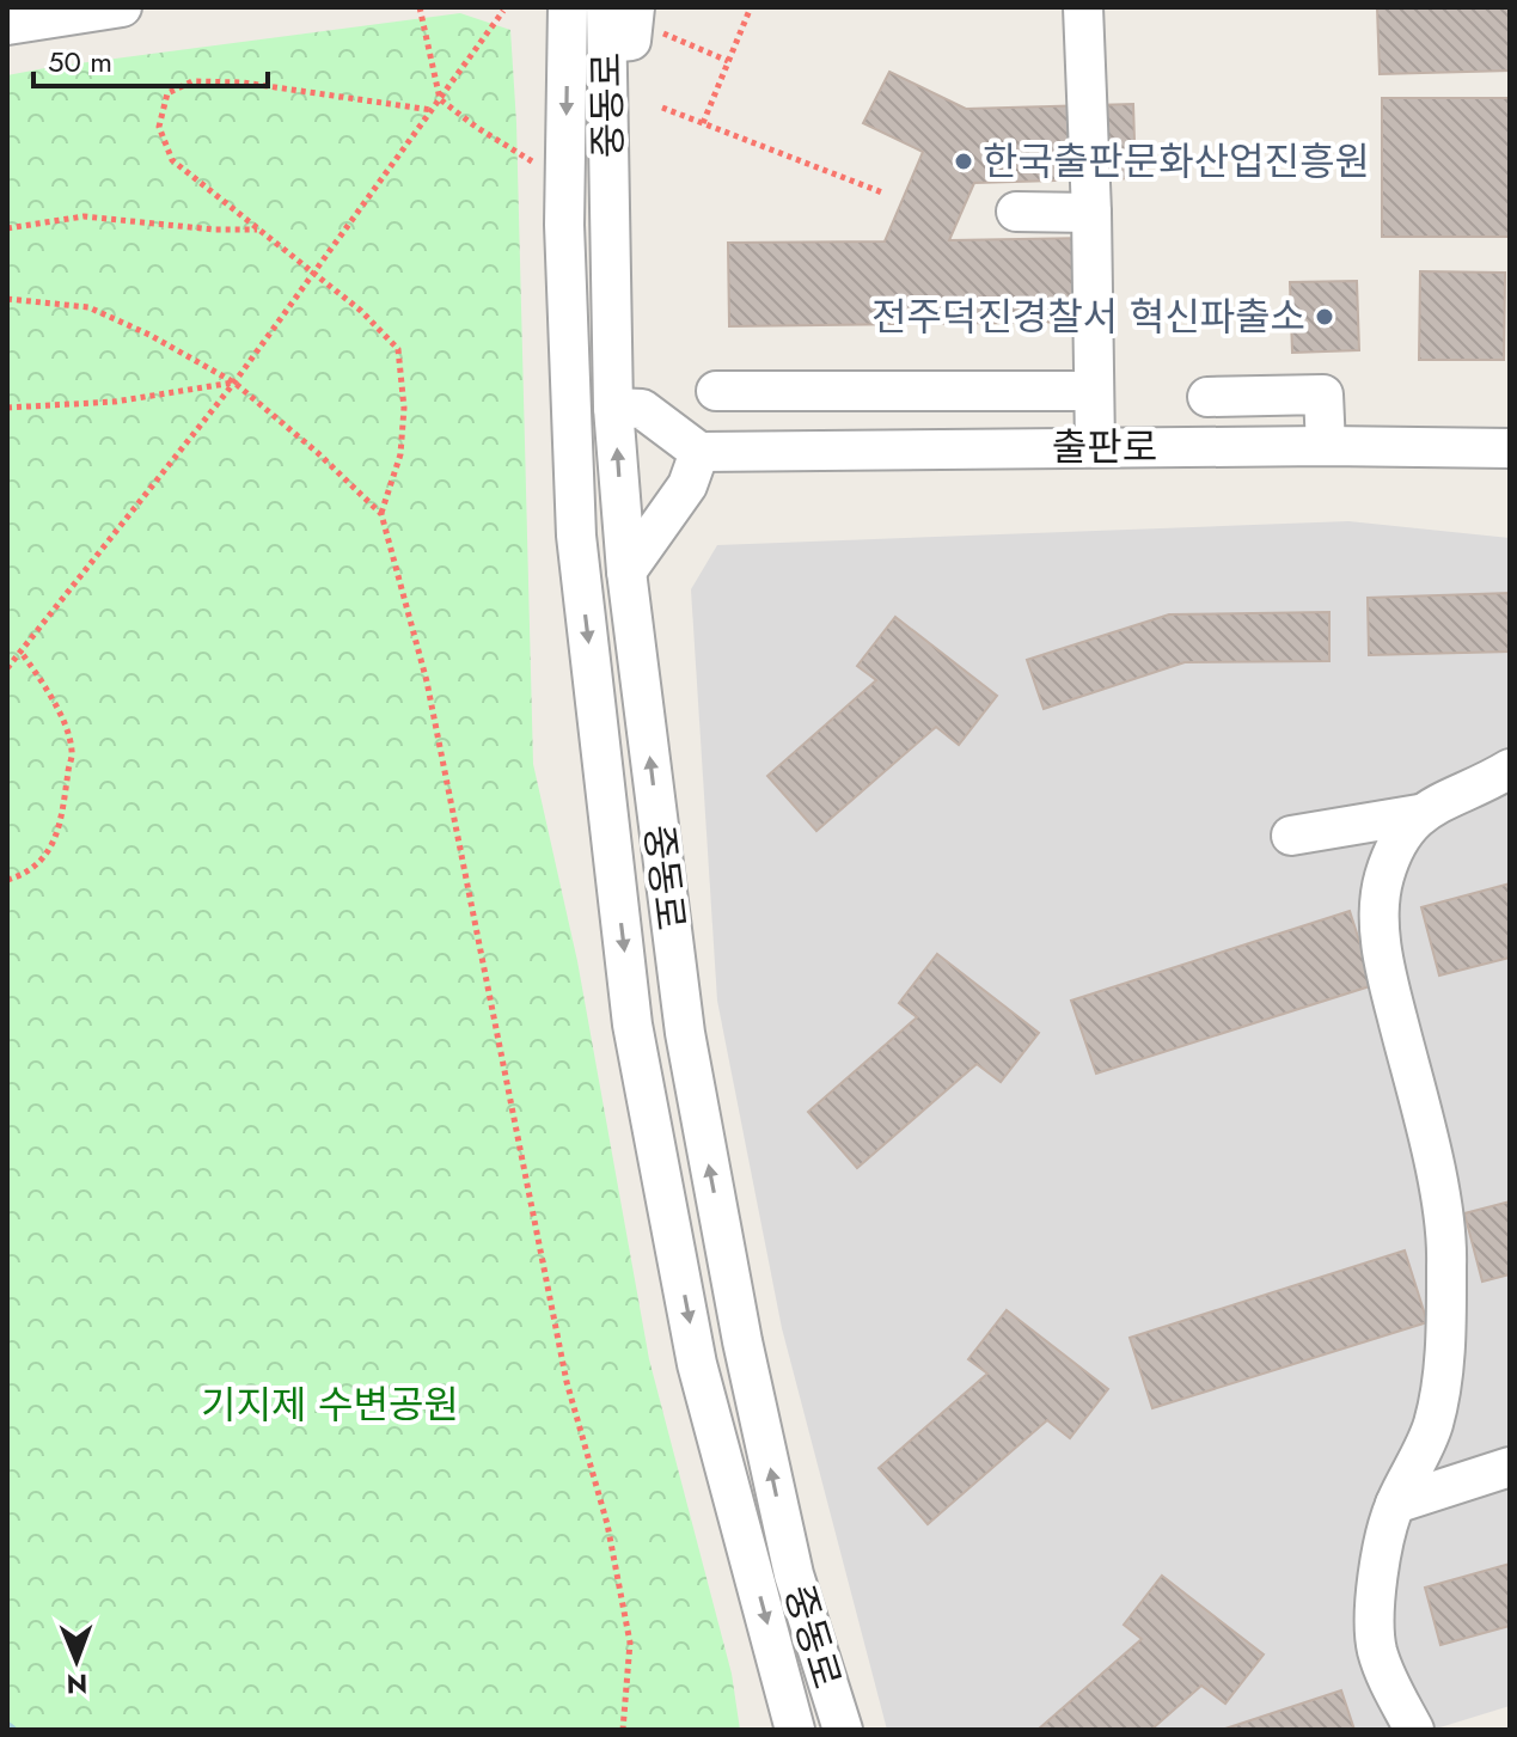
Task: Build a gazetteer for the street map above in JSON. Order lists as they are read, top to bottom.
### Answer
{
  "streets": {
    "street": ["중동로", "출판로"]
  },
  "parks": ["기지제 수변공원"],
  "places": ["한국출판문화산업진흥원", "전주덕진경찰서 혁신파출소"],
  "scale_bar": "50 m",
  "north": "bottom"
}
